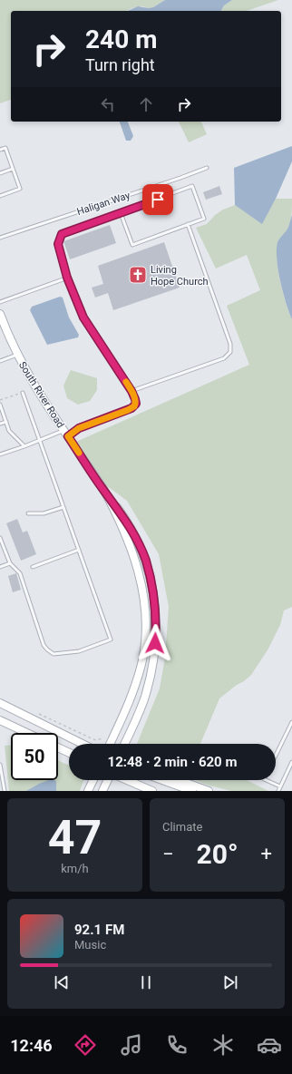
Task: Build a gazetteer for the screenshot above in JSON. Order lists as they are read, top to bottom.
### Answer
{
  "streets": {
    "main road": ["South River Road"],
    "lane": ["Haligan Way"]
  },
  "places": {
    "church": ["Living Hope Church"]
  },
  "page": {
    "turn": ["240 m", "Turn right"],
    "limit": "50",
    "trip": "12:48 · 2 min · 620 m",
    "tile": [
      ["47", "km/h"],
      "Climate"
    ],
    "heat": ["−", "20°", "+"],
    "song": ["92.1 FM", "Music"],
    "tabs": "12:46"
  }
}
